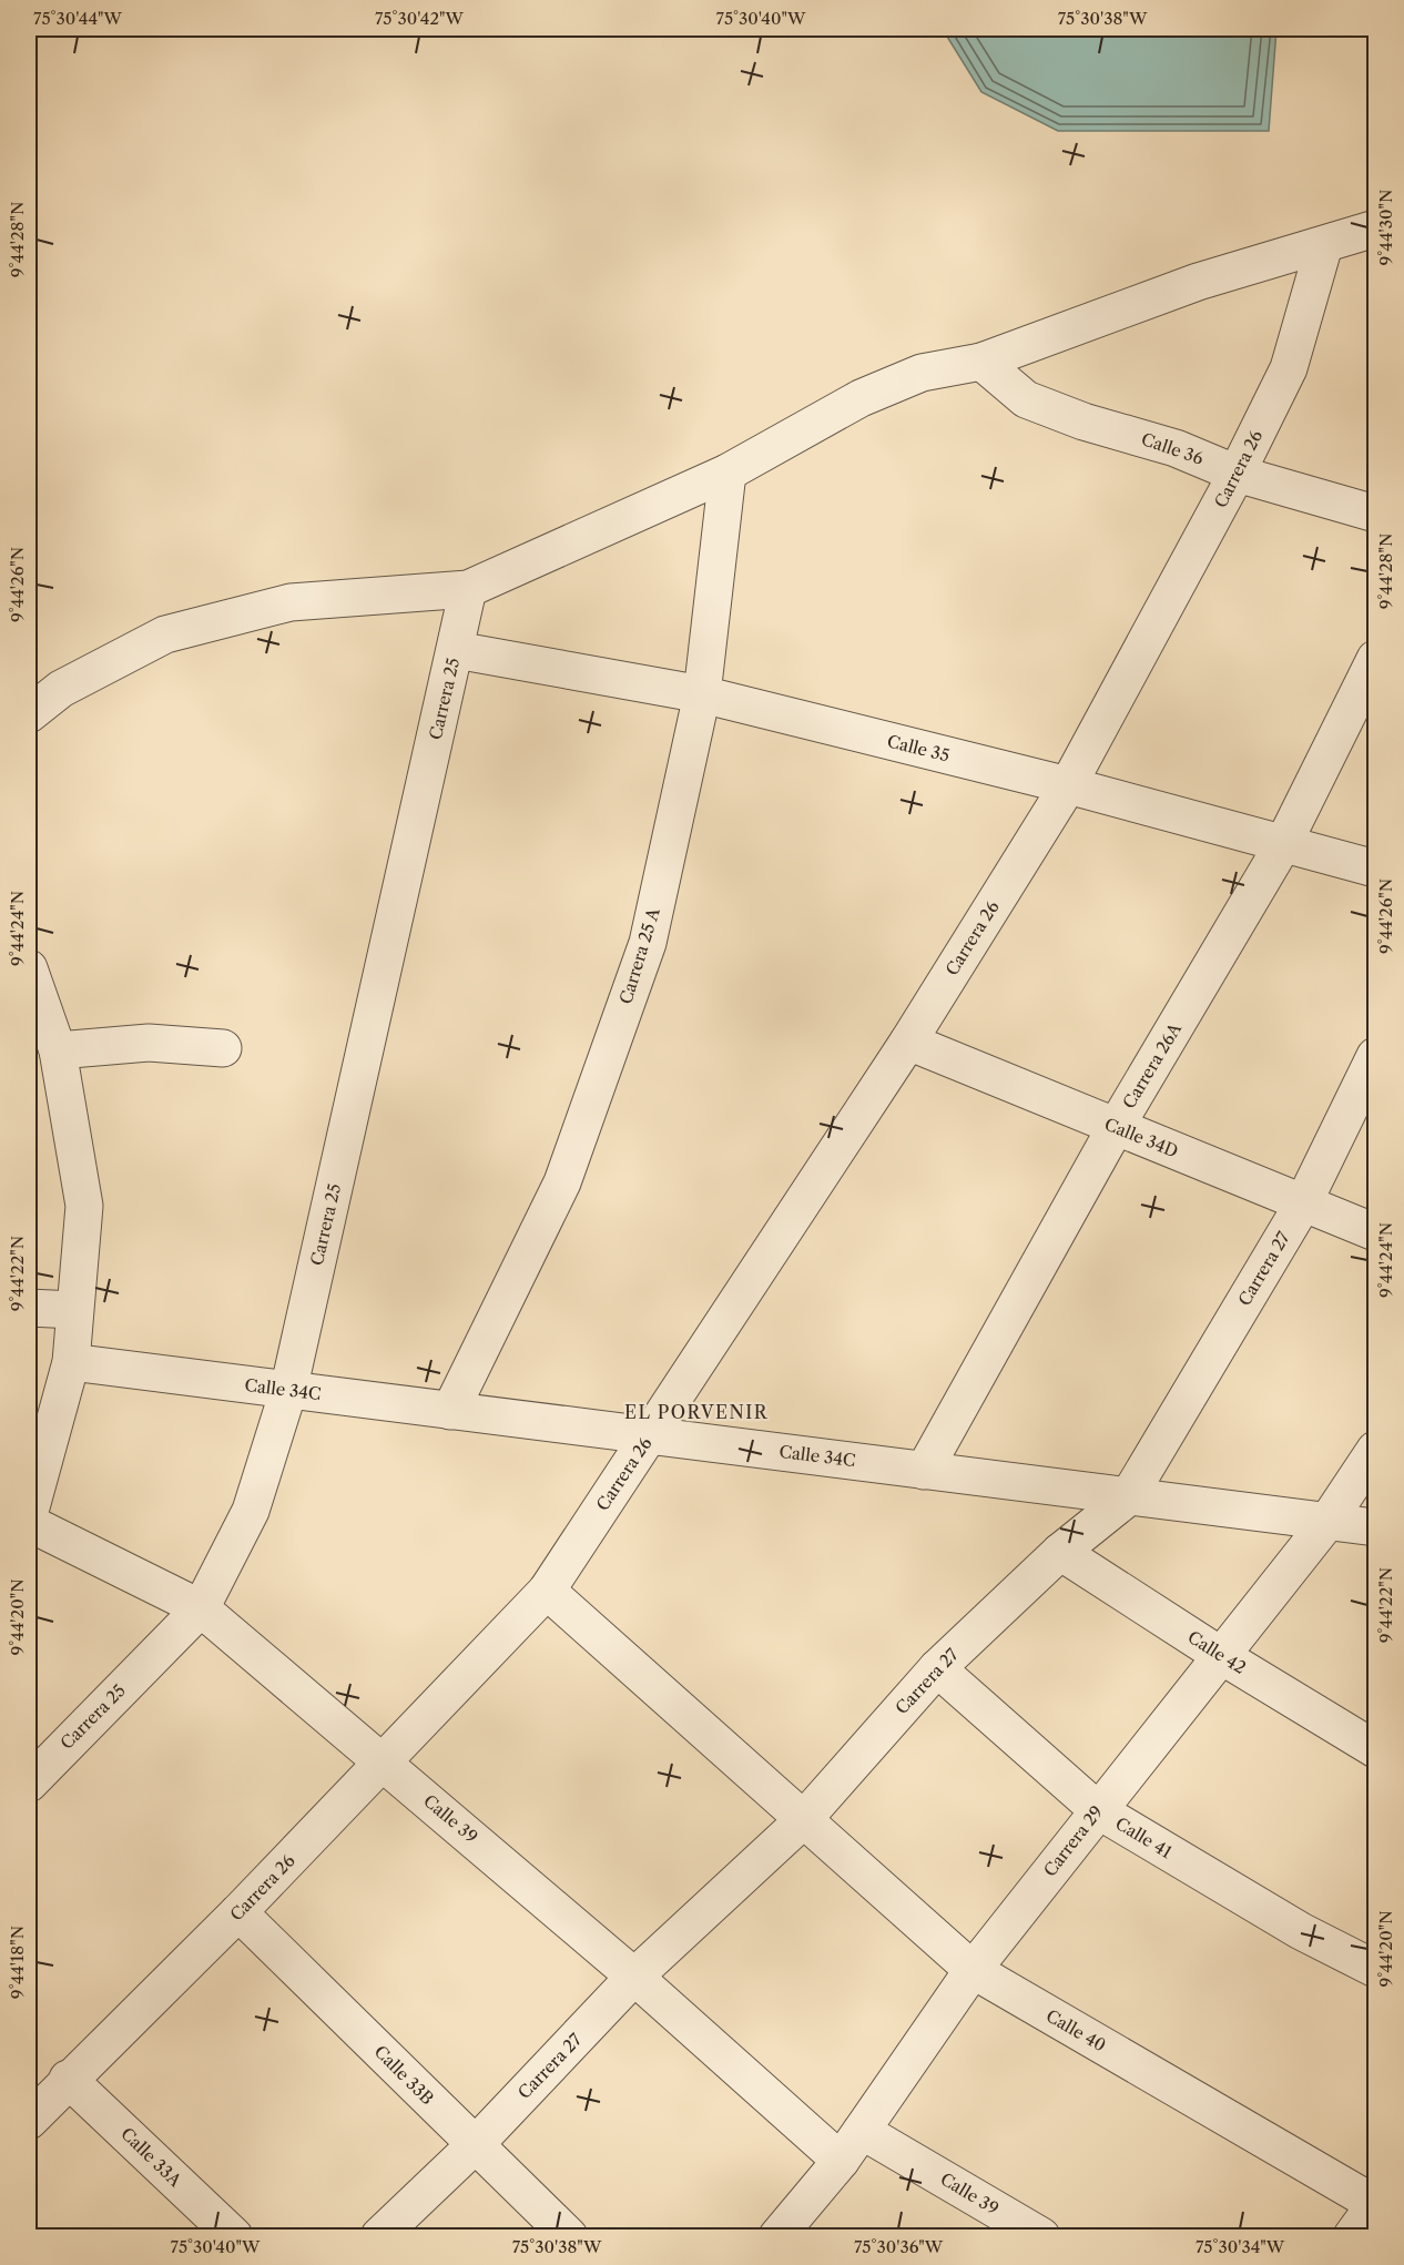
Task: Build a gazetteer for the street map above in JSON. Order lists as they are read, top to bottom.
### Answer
{
  "streets": {
    "street": [
      "Calle 36",
      "Carrera 26",
      "Carrera 25",
      "Calle 35",
      "Carrera 25 A",
      "Carrera 26A",
      "Calle 34D",
      "Carrera 27",
      "Calle 34C",
      "Calle 42",
      "Calle 39",
      "Calle 41",
      "Carrera 29",
      "Calle 40",
      "Calle 33B",
      "Calle 33A"
    ]
  },
  "crossings": [
    ["Calle 36", "Carrera 26"],
    ["Carrera 26", "Calle 35"],
    ["Carrera 26", "Calle 34D"],
    ["Carrera 26", "Calle 34C"],
    ["Carrera 26", "Calle 39"],
    ["Carrera 26", "Calle 33B"],
    ["Carrera 26", "Calle 33A"],
    ["Carrera 25", "Calle 35"],
    ["Carrera 25", "Calle 34C"],
    ["Carrera 25", "Calle 39"],
    ["Calle 35", "Carrera 25 A"],
    ["Calle 35", "Carrera 26A"],
    ["Carrera 25 A", "Calle 34C"],
    ["Carrera 26A", "Calle 34D"],
    ["Carrera 26A", "Calle 34C"],
    ["Calle 34D", "Carrera 27"],
    ["Carrera 27", "Calle 34C"],
    ["Carrera 27", "Calle 42"],
    ["Carrera 27", "Calle 39"],
    ["Carrera 27", "Calle 41"],
    ["Carrera 27", "Calle 40"],
    ["Carrera 27", "Calle 33B"],
    ["Calle 34C", "Carrera 29"],
    ["Calle 42", "Carrera 29"],
    ["Calle 39", "Carrera 29"],
    ["Calle 41", "Carrera 29"],
    ["Carrera 29", "Calle 40"]
  ],
  "districts": ["EL PORVENIR"],
  "coordinates": [
    "75°30'44\"W",
    "75°30'42\"W",
    "75°30'40\"W",
    "75°30'38\"W",
    "9°44'30\"N",
    "9°44'28\"N",
    "9°44'26\"N",
    "9°44'24\"N",
    "9°44'22\"N",
    "9°44'20\"N",
    "9°44'18\"N",
    "75°30'36\"W",
    "75°30'34\"W"
  ]
}
